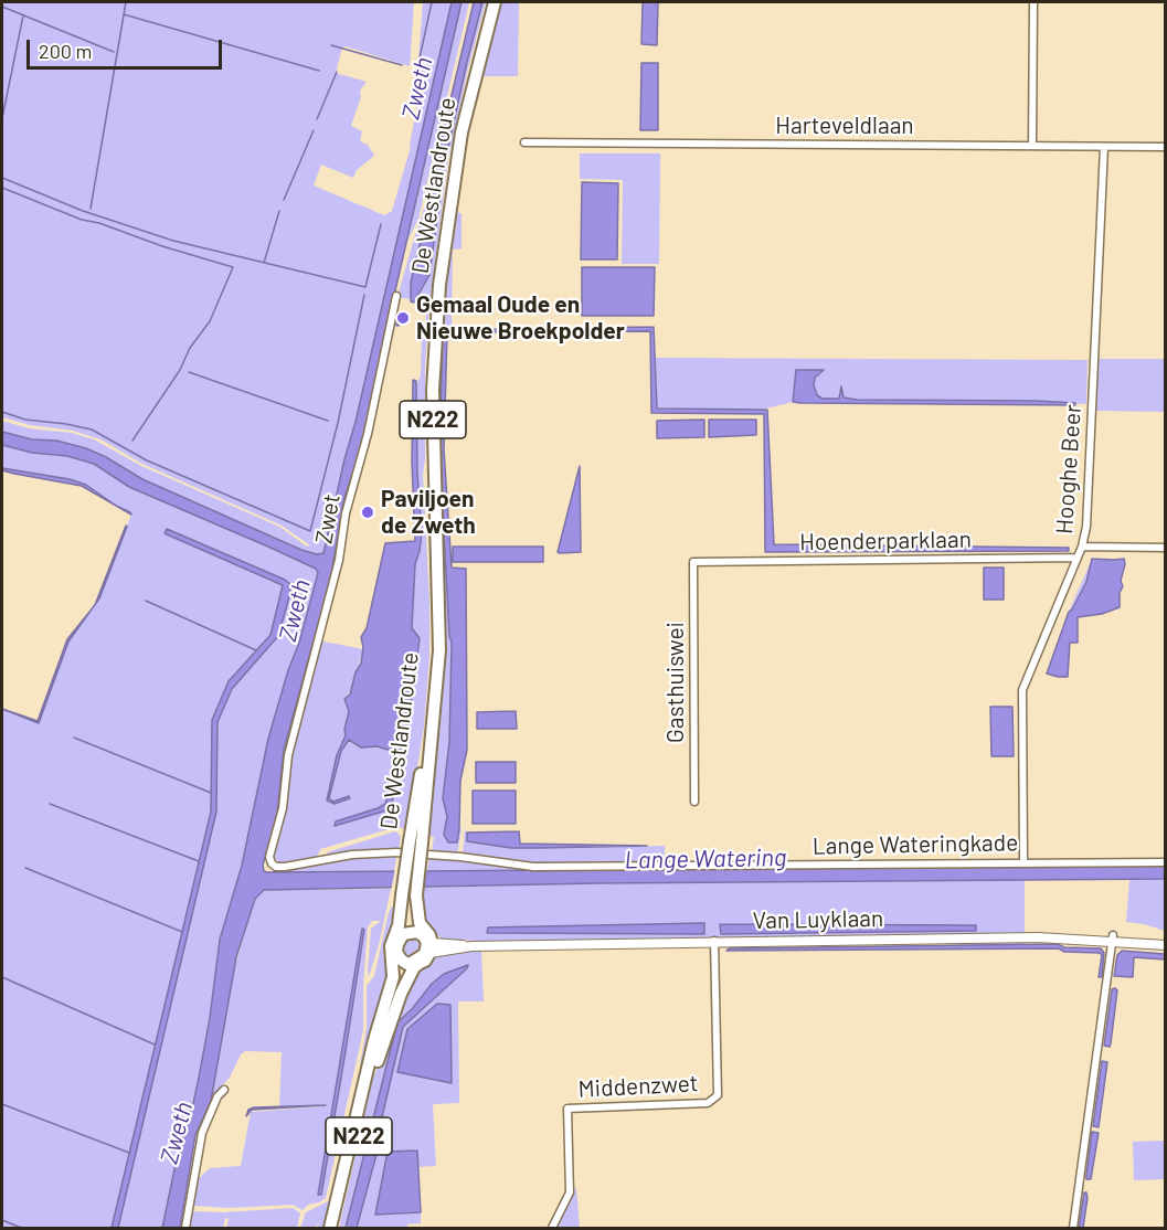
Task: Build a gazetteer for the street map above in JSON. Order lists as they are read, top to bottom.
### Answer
{
  "streets": {
    "main road": ["De Westlandroute", "N222"],
    "street": [
      "Harteveldlaan",
      "Hooghe Beer",
      "Zwet",
      "Hoenderparklaan",
      "Gasthuiswei",
      "Lange Wateringkade",
      "Van Luyklaan",
      "Middenzwet"
    ]
  },
  "crossings": [
    ["Harteveldlaan", "Hooghe Beer"],
    ["De Westlandroute", "N222"],
    ["De Westlandroute", "Van Luyklaan"],
    ["N222", "Van Luyklaan"],
    ["Hooghe Beer", "Hoenderparklaan"],
    ["Hooghe Beer", "Lange Wateringkade"],
    ["Zwet", "Lange Wateringkade"],
    ["Hoenderparklaan", "Gasthuiswei"],
    ["Van Luyklaan", "Middenzwet"]
  ],
  "water": ["Zweth", "Lange Watering"],
  "places": ["Gemaal Oude en Nieuwe Broekpolder", "Paviljoen de Zweth"],
  "scale_bar": "200 m"
}
